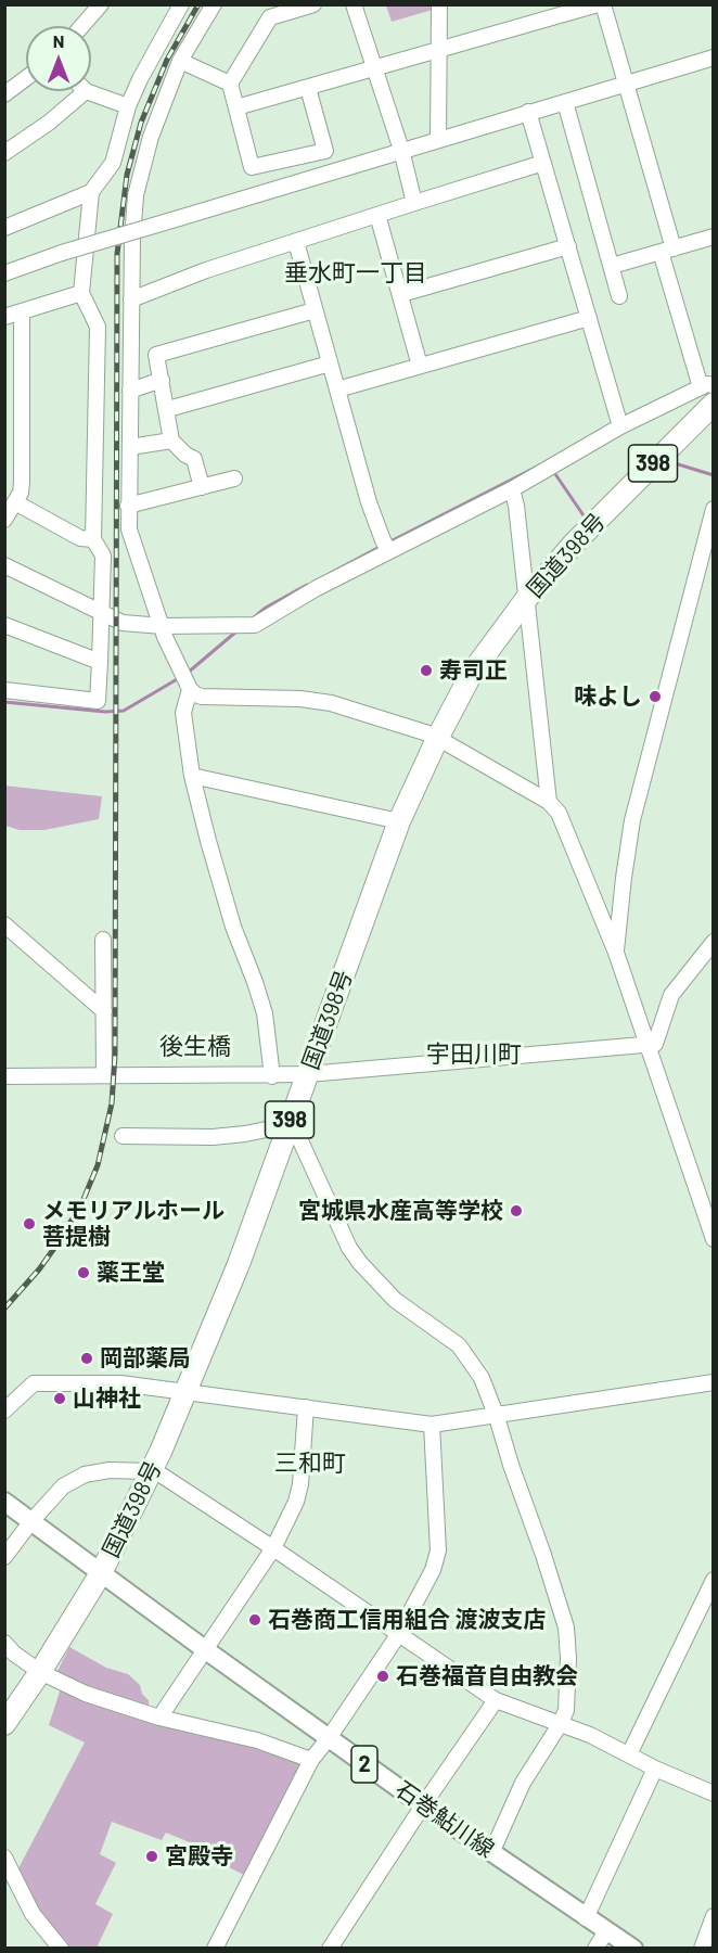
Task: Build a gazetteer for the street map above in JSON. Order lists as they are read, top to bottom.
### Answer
{
  "streets": {
    "highway": ["398", "国道398号"],
    "main road": ["2", "石巻鮎川線"]
  },
  "crossings": [
    ["国道398号", "石巻鮎川線"]
  ],
  "districts": [
    "垂水町一丁目",
    "後生橋",
    "宇田川町",
    "三和町"
  ],
  "places": [
    "寿司正",
    "味よし",
    "宮城県水産高等学校",
    "メモリアルホール 菩提樹",
    "薬王堂",
    "岡部薬局",
    "山神社",
    "石巻商工信用組合 渡波支店",
    "石巻福音自由教会",
    "宮殿寺"
  ],
  "north": "top"
}
